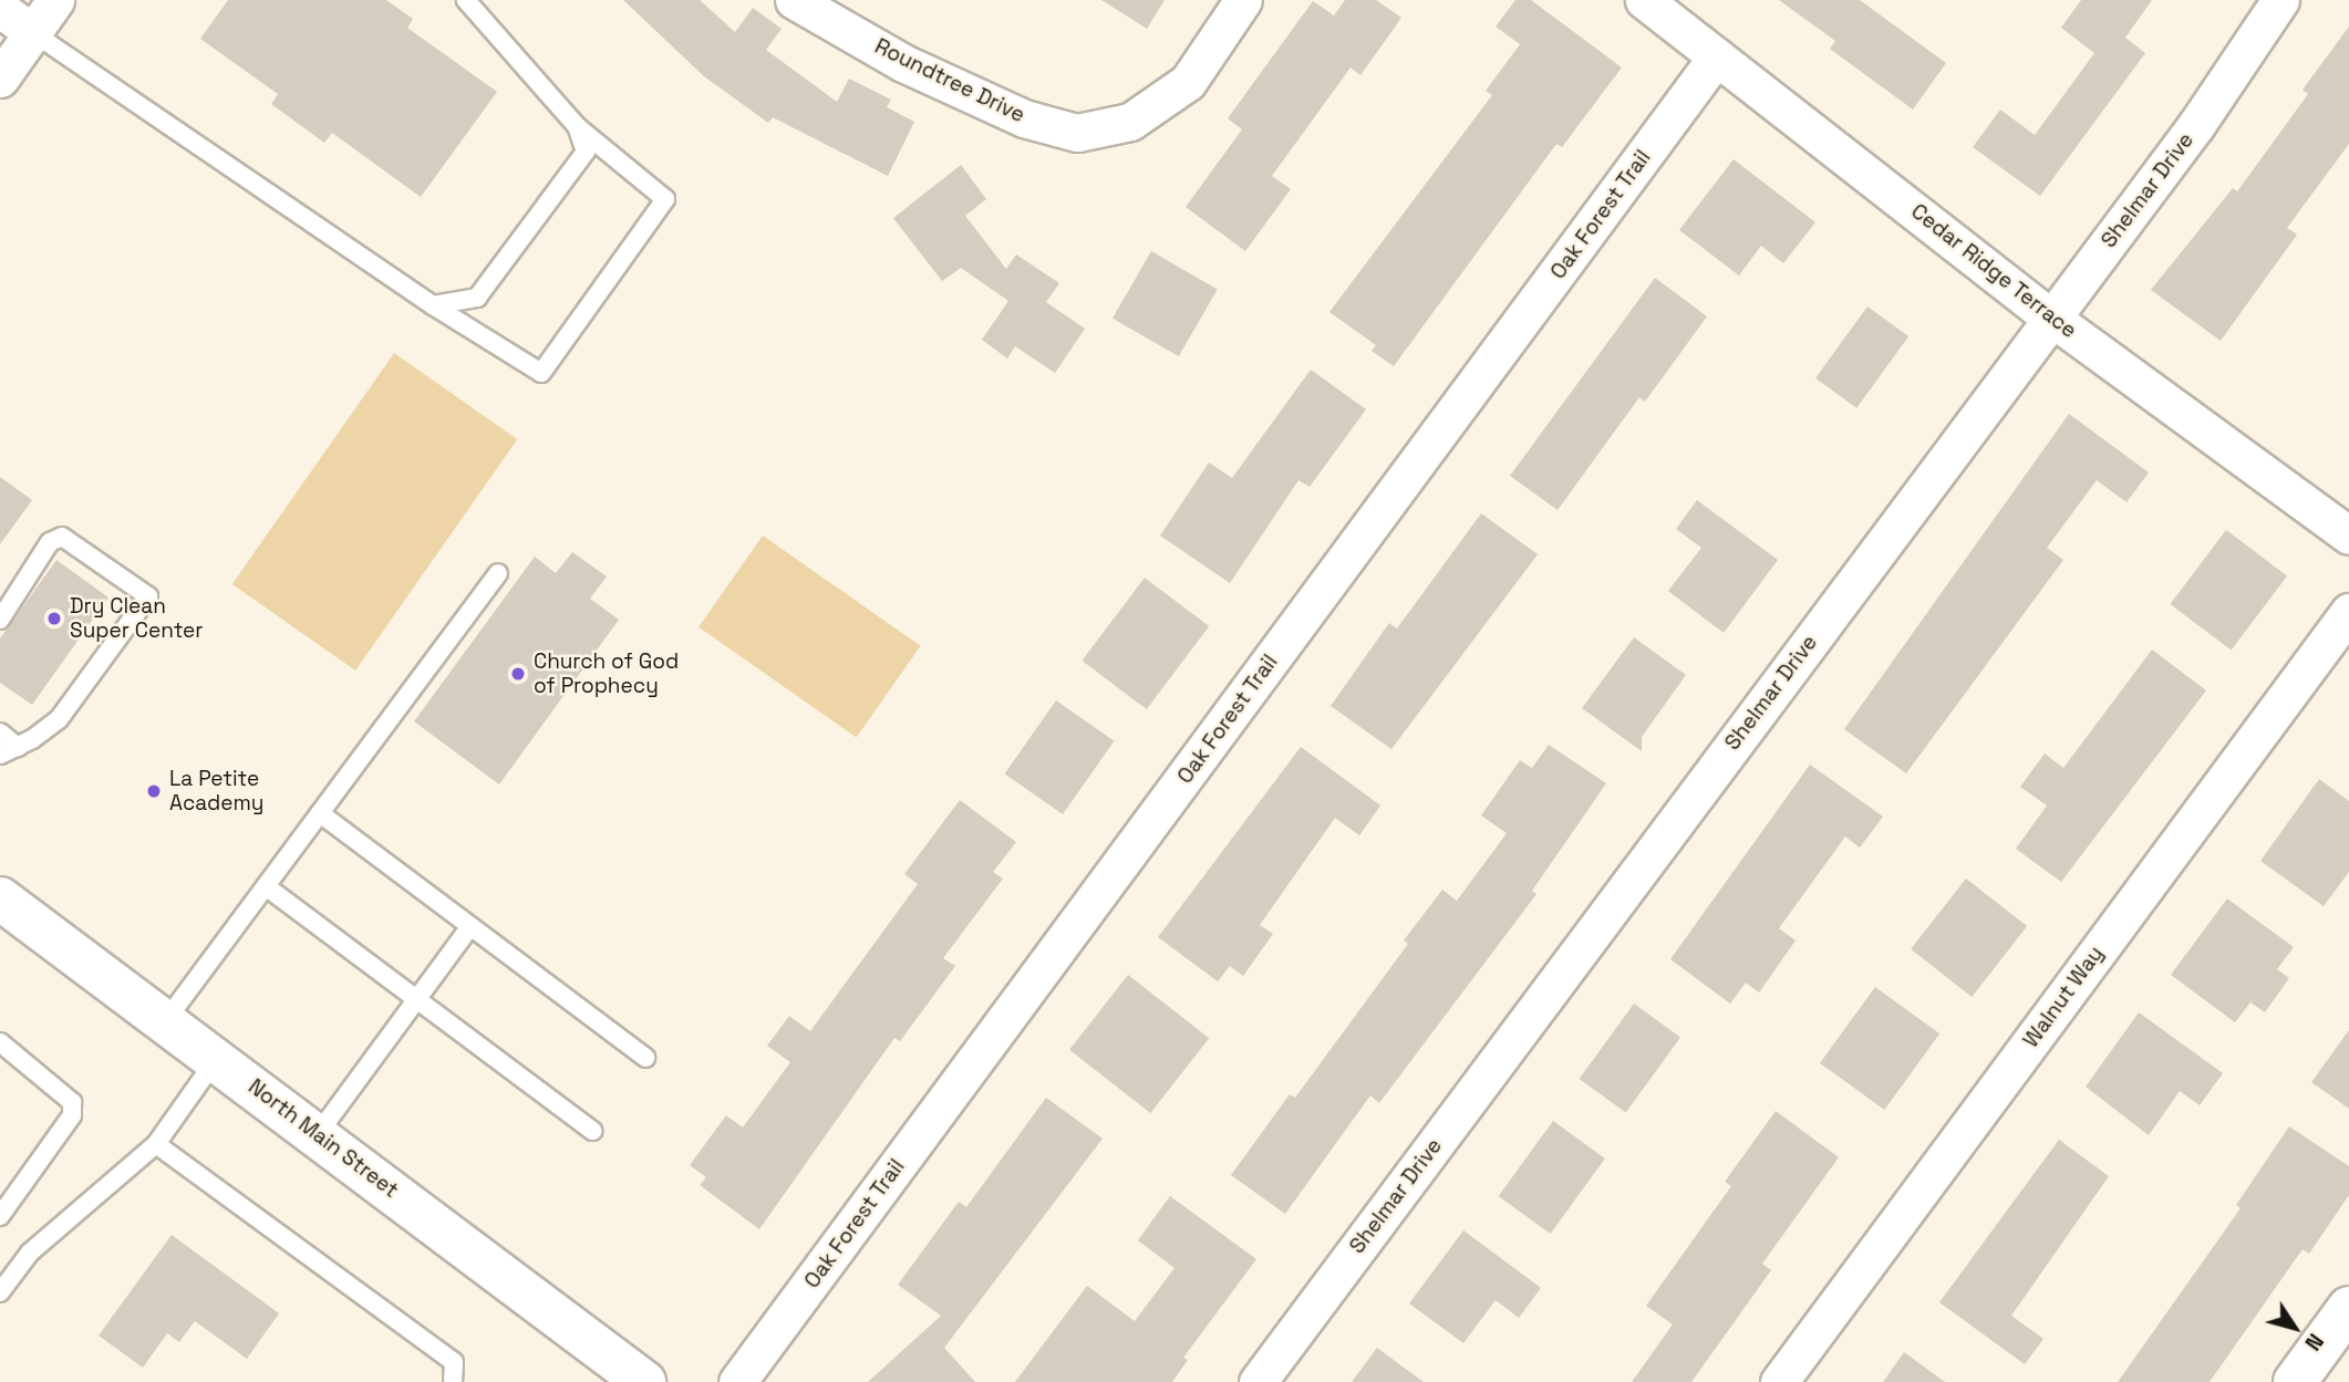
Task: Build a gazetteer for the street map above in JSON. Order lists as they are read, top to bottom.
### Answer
{
  "streets": {
    "main road": ["North Main Street"],
    "street": [
      "Roundtree Drive",
      "Shelmar Drive",
      "Oak Forest Trail",
      "Cedar Ridge Terrace",
      "Walnut Way"
    ]
  },
  "crossings": [
    ["Shelmar Drive", "Cedar Ridge Terrace"],
    ["Oak Forest Trail", "Cedar Ridge Terrace"]
  ],
  "places": ["Dry Clean Super Center", "Church of God of Prophecy", "La Petite Academy"],
  "north": "bottom right"
}
